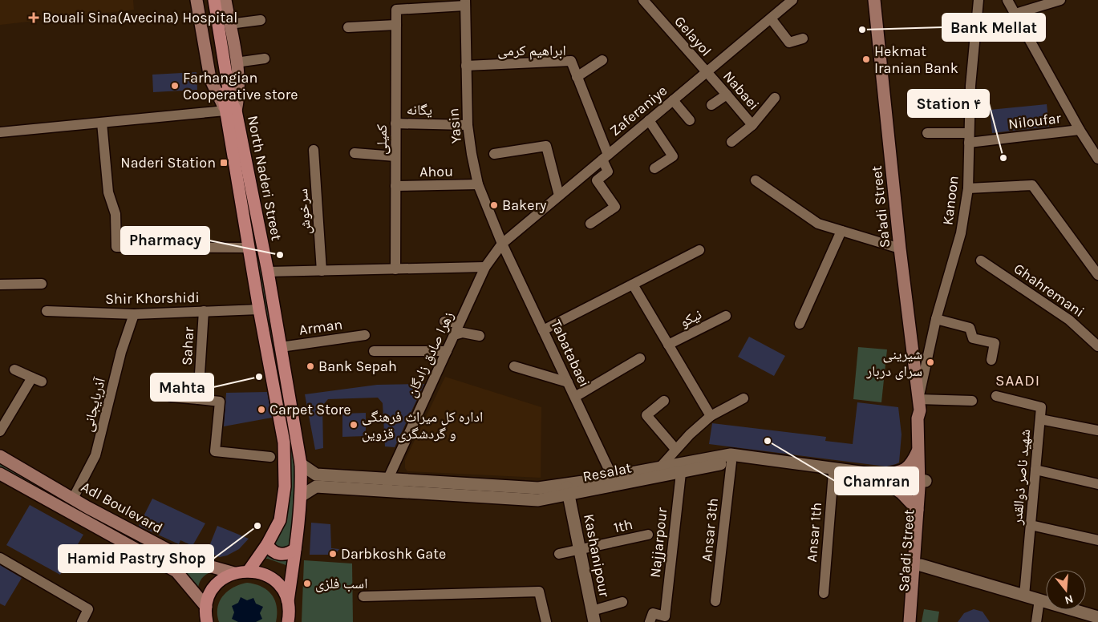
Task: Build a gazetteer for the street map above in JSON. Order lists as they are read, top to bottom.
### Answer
{
  "streets": {
    "main road": ["North Naderi Street", "Sa'adi Street", "Adl Boulevard"],
    "street": [
      "Gelayol",
      "ابراهیم کرمی",
      "Nabaei",
      "یگانه",
      "Zaferaniye",
      "Niloufar",
      "Yasin",
      "کمیلی",
      "Ahou",
      "Kanoon",
      "سرخوش",
      "Ghahremani",
      "Shir Khorshidi",
      "نیکو",
      "Arman",
      "Sahar",
      "Tabatabaei",
      "زهرا صادق زادگان",
      "آذربایجانی",
      "Resalat",
      "شهید ناصر ذوالقدر",
      "1th",
      "Ansar 3th",
      "Ansar 1th",
      "Najjarpour",
      "Kashanipour"
    ]
  },
  "crossings": [
    ["Gelayol", "Nabaei"],
    ["Gelayol", "Zaferaniye"],
    ["ابراهیم کرمی", "Zaferaniye"],
    ["ابراهیم کرمی", "Yasin"],
    ["Nabaei", "Zaferaniye"],
    ["یگانه", "Yasin"],
    ["یگانه", "کمیلی"],
    ["Zaferaniye", "Yasin"],
    ["Zaferaniye", "Tabatabaei"],
    ["Zaferaniye", "زهرا صادق زادگان"],
    ["Niloufar", "Kanoon"],
    ["Yasin", "کمیلی"],
    ["Yasin", "Ahou"],
    ["Yasin", "Tabatabaei"],
    ["Yasin", "زهرا صادق زادگان"],
    ["کمیلی", "Ahou"],
    ["North Naderi Street", "Shir Khorshidi"],
    ["North Naderi Street", "Arman"],
    ["North Naderi Street", "Resalat"],
    ["Kanoon", "Sa'adi Street"],
    ["Sa'adi Street", "Resalat"],
    ["Shir Khorshidi", "Sahar"],
    ["Shir Khorshidi", "آذربایجانی"],
    ["Tabatabaei", "زهرا صادق زادگان"],
    ["Tabatabaei", "Resalat"],
    ["زهرا صادق زادگان", "Resalat"],
    ["آذربایجانی", "Adl Boulevard"],
    ["Resalat", "Ansar 3th"],
    ["Resalat", "Ansar 1th"],
    ["Resalat", "Najjarpour"],
    ["Resalat", "Kashanipour"],
    ["1th", "Kashanipour"]
  ],
  "districts": ["SAADI"],
  "places": {
    "health": ["Bouali Sina(Avecina) Hospital"],
    "other": [
      "Bank Mellat",
      "Hekmat Iranian Bank",
      "Farhangian Cooperative store",
      "Station ۴",
      "Bakery",
      "Pharmacy",
      "شیرینی سرای دربار",
      "Bank Sepah",
      "Mahta",
      "Carpet Store",
      "اداره کل میراث فرهنگی و گردشگری قزوین",
      "Chamran",
      "Hamid Pastry Shop",
      "Darbkoshk Gate",
      "اسب فلزی"
    ],
    "transit": ["Naderi Station"]
  },
  "north": "bottom"
}
